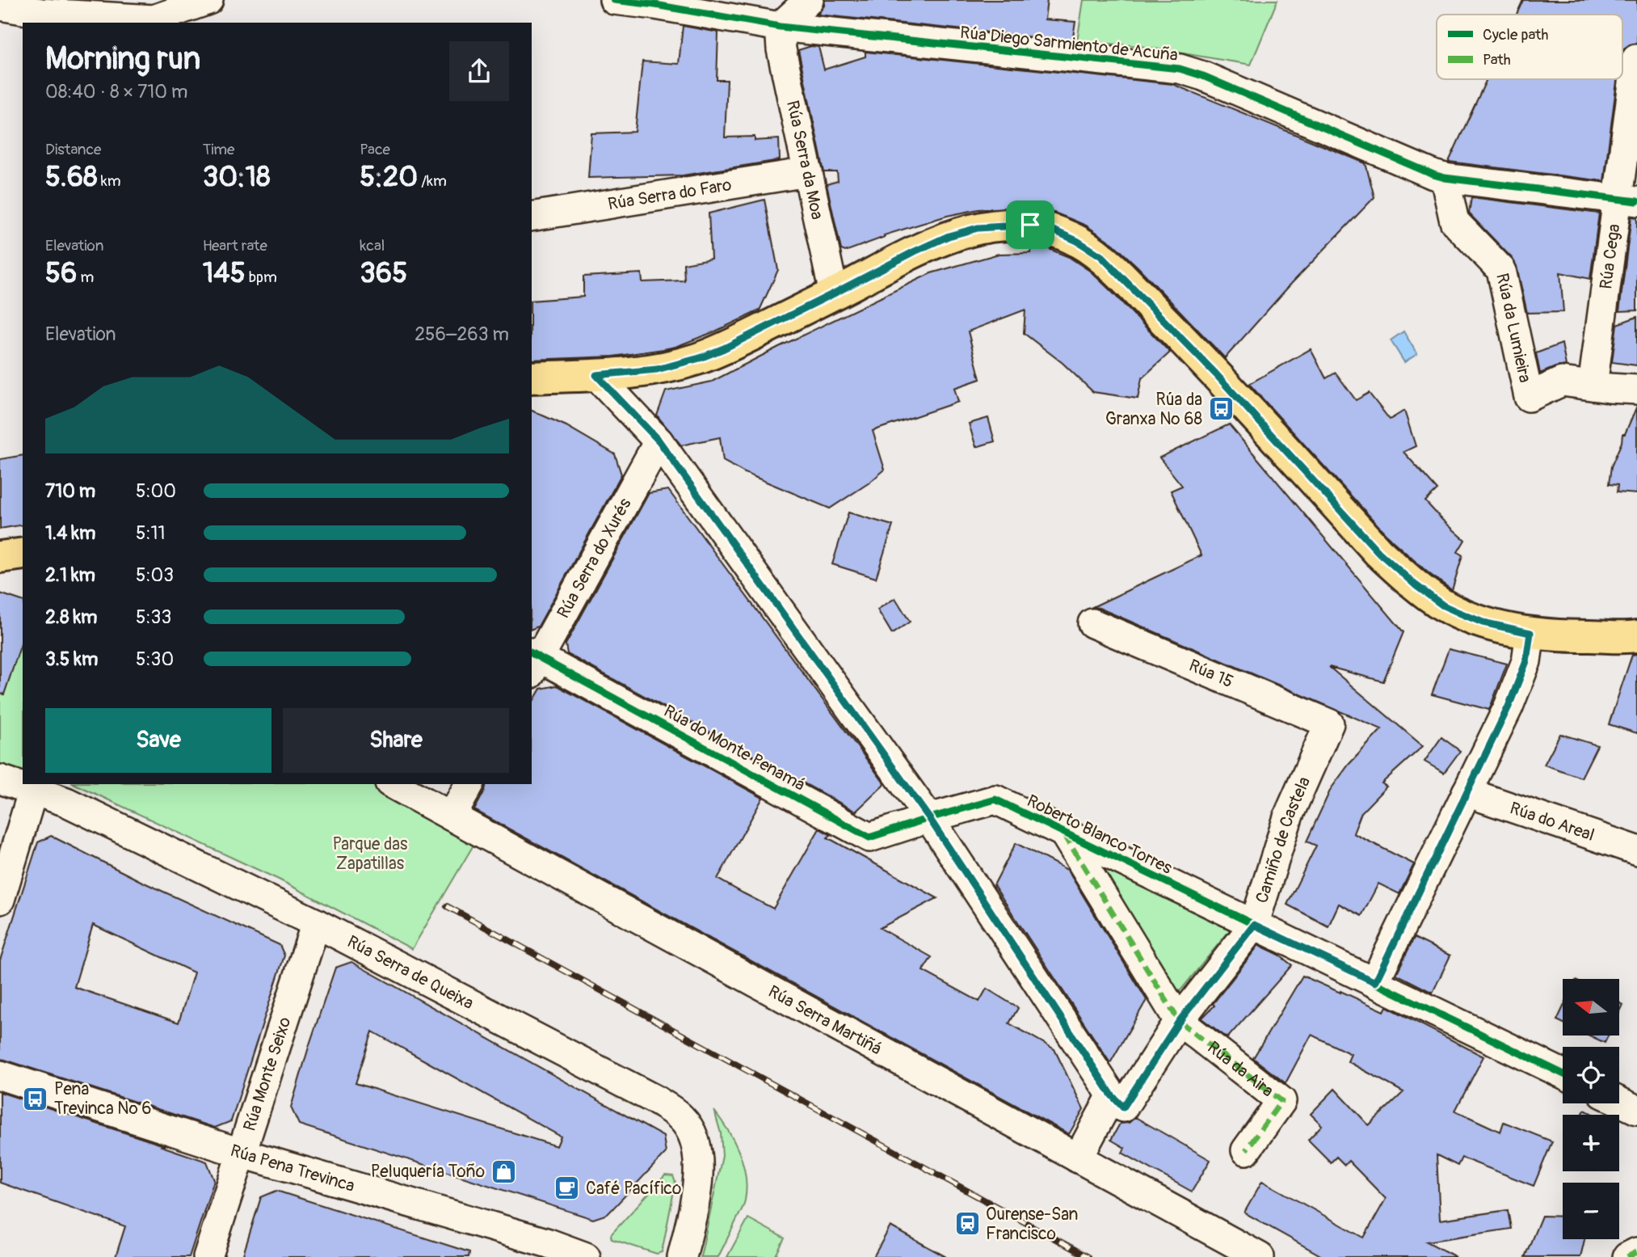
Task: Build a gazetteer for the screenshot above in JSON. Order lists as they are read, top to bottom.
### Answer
{
  "streets": {
    "street": [
      "Rúa Diego Sarmiento de Acuña",
      "Rúa Serra da Moa",
      "Rúa Serra do Faro",
      "Rúa Cega",
      "Rúa da Lumieira",
      "Rúa Serra do Xurés",
      "Rúa 15",
      "Rúa do Monte Penamá",
      "Rúa do Areal",
      "Roberto Blanco Torres",
      "Camiño de Castela",
      "Rúa Serra de Queixa",
      "Rúa Serra Martiñá",
      "Rúa da Aira",
      "Rúa Monte Seixo",
      "Rúa Pena Trevinca"
    ]
  },
  "crossings": [
    ["Rúa Diego Sarmiento de Acuña", "Rúa Serra da Moa"],
    ["Rúa Diego Sarmiento de Acuña", "Rúa Cega"],
    ["Rúa Diego Sarmiento de Acuña", "Rúa da Lumieira"],
    ["Rúa Serra da Moa", "Rúa Serra do Faro"],
    ["Rúa Cega", "Rúa da Lumieira"],
    ["Rúa Serra do Xurés", "Rúa do Monte Penamá"],
    ["Rúa 15", "Camiño de Castela"],
    ["Rúa do Monte Penamá", "Roberto Blanco Torres"],
    ["Roberto Blanco Torres", "Camiño de Castela"],
    ["Camiño de Castela", "Rúa da Aira"],
    ["Rúa Serra de Queixa", "Rúa Monte Seixo"],
    ["Rúa Monte Seixo", "Rúa Pena Trevinca"]
  ],
  "parks": ["Parque das Zapatillas"],
  "places": {
    "bus stop": ["Rúa da Granxa Nº 68", "Pena Trevinca Nº 6"],
    "shop": ["Peluquería Toño"],
    "cafe": ["Café Pacífico"],
    "station": ["Ourense-San Francisco"]
  },
  "legend": ["Cycle path", "Path"],
  "north": "left",
  "page": {
    "heading": ["Morning run", "08:40 · 8 × 710 m"],
    "stats": [
      ["Distance", "5.68 km"],
      ["Time", "30:18"],
      ["Pace", "5:20 /km"],
      ["Elevation", "56 m"],
      ["Heart rate", "145 bpm"],
      ["kcal", "365"]
    ],
    "chart": ["Elevation", "256–263 m"],
    "list": [
      {
        "name": "710 m",
        "note": "5:00"
      },
      {
        "name": "1.4 km",
        "note": "5:11"
      },
      {
        "name": "2.1 km",
        "note": "5:03"
      },
      {
        "name": "2.8 km",
        "note": "5:33"
      },
      {
        "name": "3.5 km",
        "note": "5:30"
      }
    ],
    "buttons": ["Save", "Share"],
    "map_buttons": ["+", "−"]
  }
}
